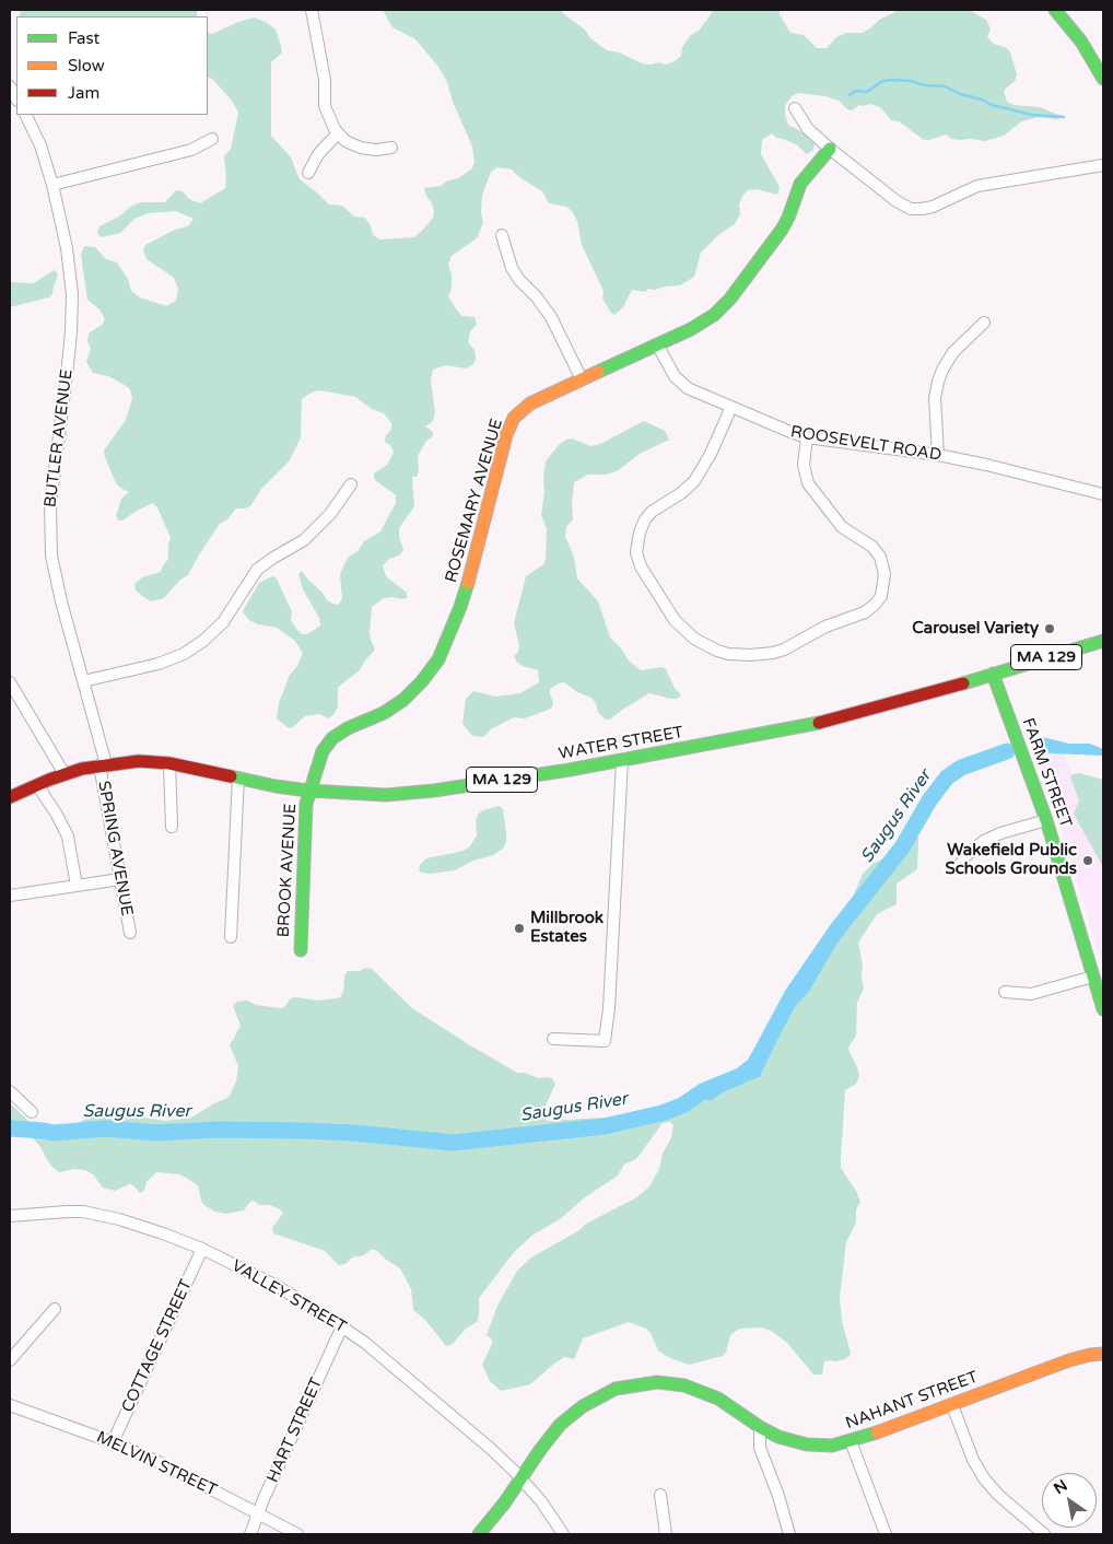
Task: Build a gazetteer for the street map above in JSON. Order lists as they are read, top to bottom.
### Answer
{
  "streets": {
    "main road": [
      "ROSEMARY AVENUE",
      "MA 129",
      "WATER STREET",
      "FARM STREET",
      "BROOK AVENUE",
      "NAHANT STREET"
    ],
    "street": [
      "BUTLER AVENUE",
      "ROOSEVELT ROAD",
      "SPRING AVENUE",
      "VALLEY STREET",
      "COTTAGE STREET",
      "HART STREET",
      "MELVIN STREET"
    ]
  },
  "crossings": [
    ["BUTLER AVENUE", "WATER STREET"],
    ["BUTLER AVENUE", "SPRING AVENUE"],
    ["ROOSEVELT ROAD", "ROSEMARY AVENUE"],
    ["ROSEMARY AVENUE", "WATER STREET"],
    ["ROSEMARY AVENUE", "BROOK AVENUE"],
    ["WATER STREET", "FARM STREET"],
    ["WATER STREET", "SPRING AVENUE"],
    ["WATER STREET", "BROOK AVENUE"],
    ["VALLEY STREET", "COTTAGE STREET"],
    ["VALLEY STREET", "NAHANT STREET"],
    ["VALLEY STREET", "HART STREET"],
    ["COTTAGE STREET", "MELVIN STREET"],
    ["HART STREET", "MELVIN STREET"]
  ],
  "water": ["Saugus River"],
  "places": ["Carousel Variety", "Wakefield Public Schools Grounds", "Millbrook Estates"],
  "legend": ["Fast", "Slow", "Jam"],
  "north": "top left"
}
